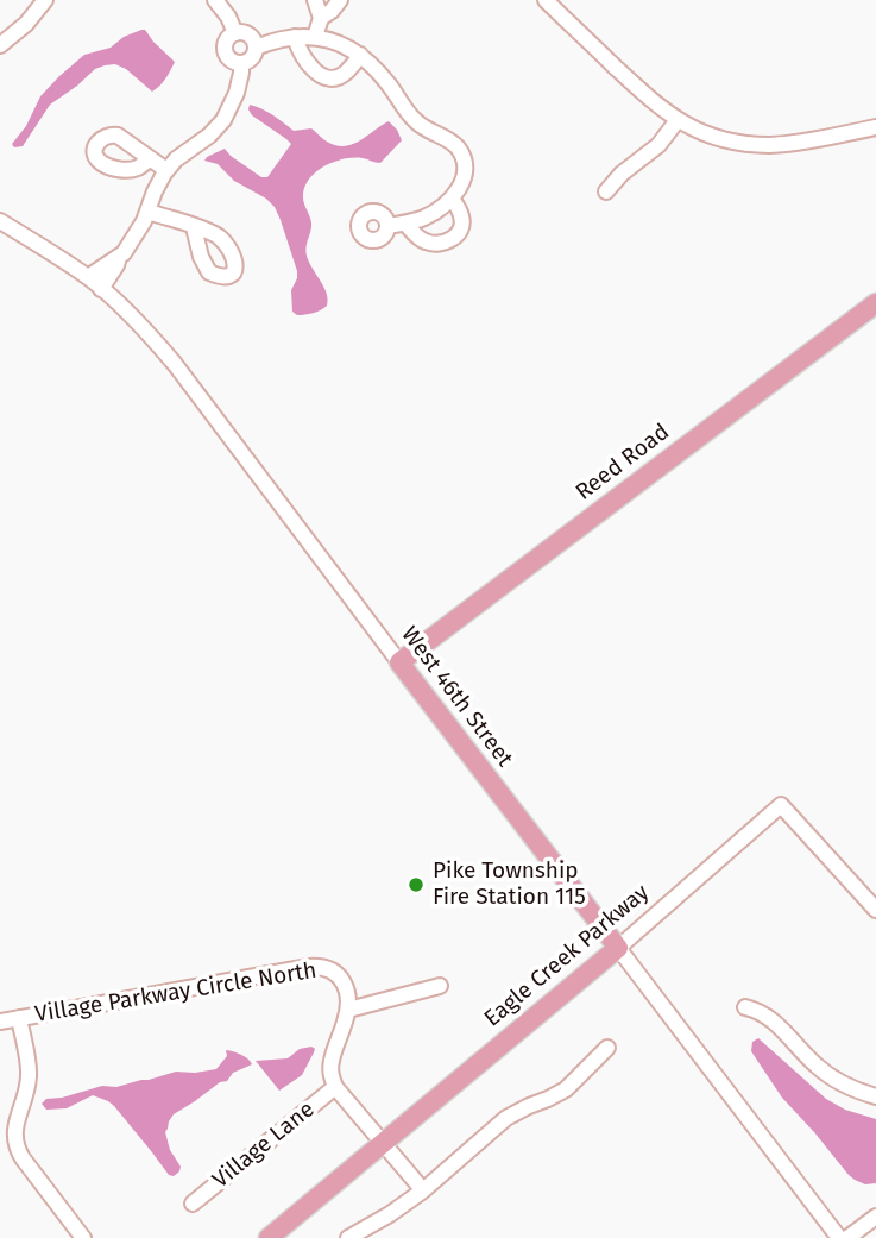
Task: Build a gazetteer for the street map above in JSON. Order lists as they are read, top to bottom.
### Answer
{
  "streets": {
    "main road": ["Reed Road", "West 46th Street", "Eagle Creek Parkway"],
    "street": ["Village Parkway Circle North", "Village Lane"]
  },
  "crossings": [
    ["Reed Road", "West 46th Street"],
    ["West 46th Street", "Eagle Creek Parkway"]
  ],
  "places": ["Pike Township Fire Station 115"]
}
